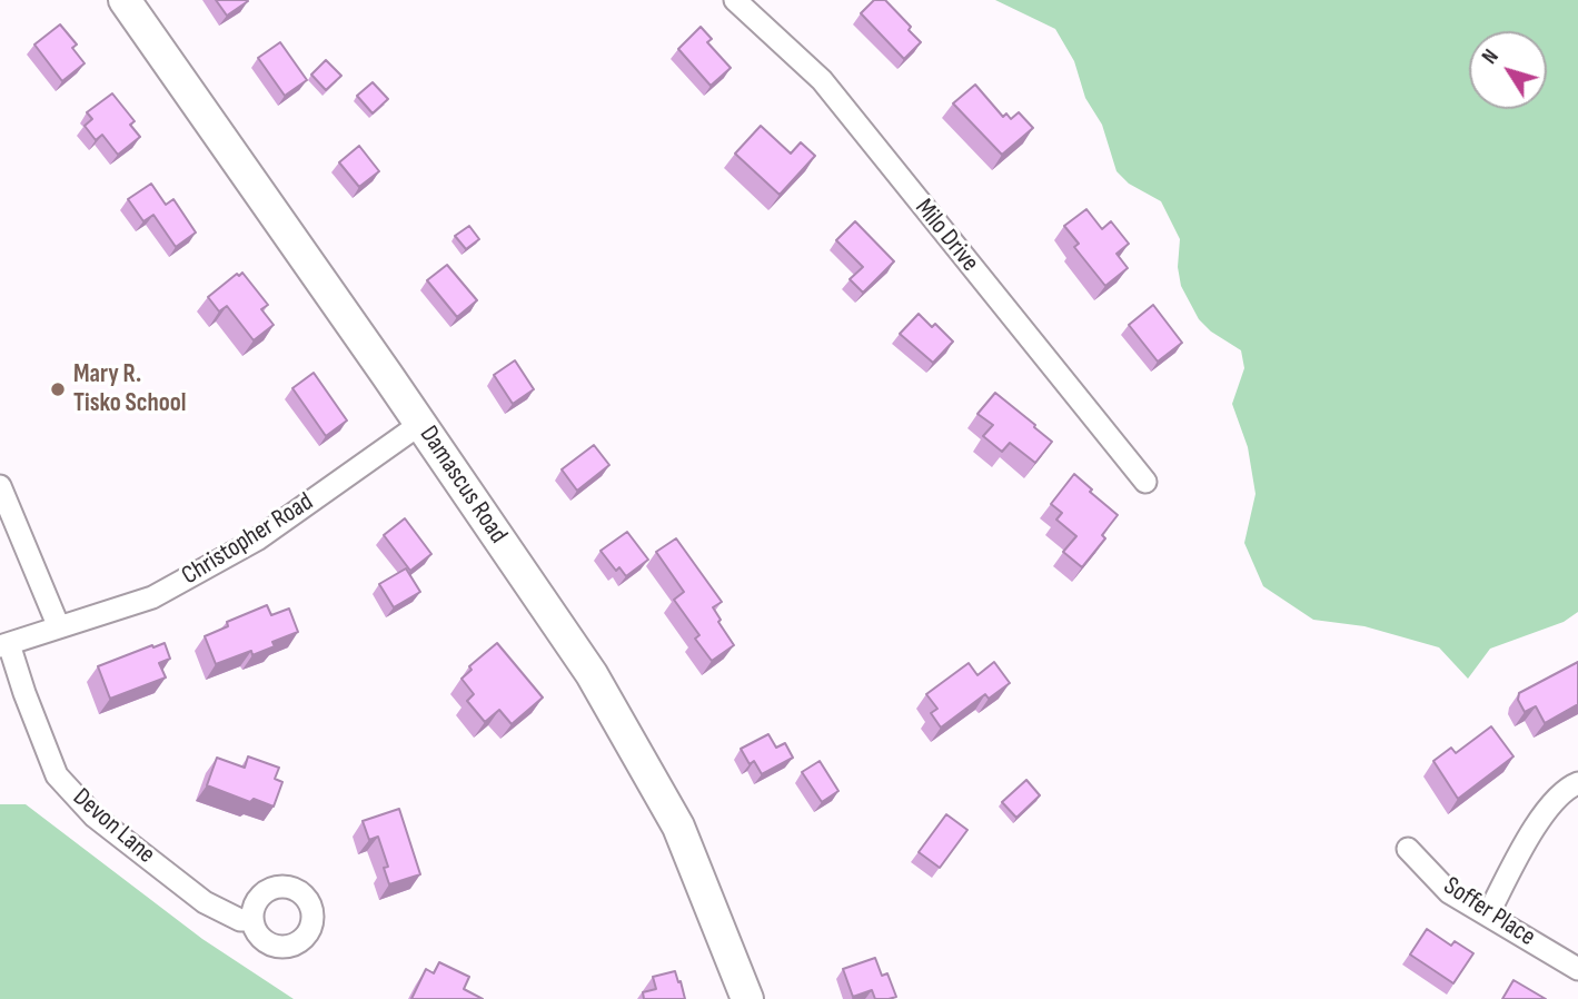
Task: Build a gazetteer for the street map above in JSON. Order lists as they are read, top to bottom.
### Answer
{
  "streets": {
    "street": [
      "Milo Drive",
      "Damascus Road",
      "Christopher Road",
      "Devon Lane",
      "Soffer Place"
    ]
  },
  "crossings": [
    ["Damascus Road", "Christopher Road"],
    ["Christopher Road", "Devon Lane"]
  ],
  "places": ["Mary R. Tisko School"],
  "north": "top left"
}
